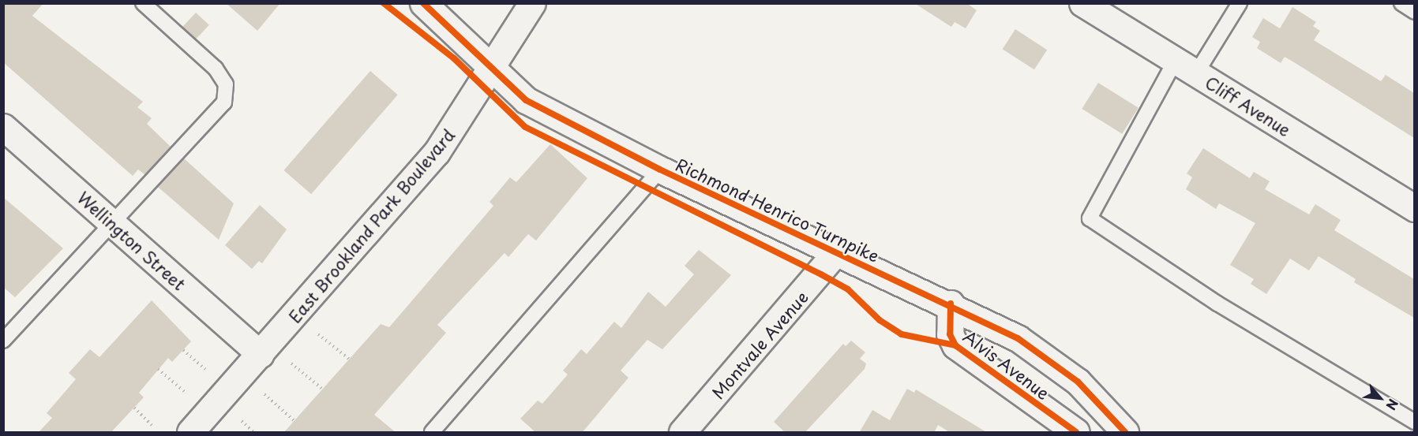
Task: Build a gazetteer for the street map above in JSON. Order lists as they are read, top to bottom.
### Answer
{
  "streets": {
    "street": [
      "Cliff Avenue",
      "Richmond Henrico Turnpike",
      "East Brookland Park Boulevard",
      "Wellington Street",
      "Montvale Avenue",
      "Alvis Avenue"
    ]
  },
  "crossings": [
    ["Richmond Henrico Turnpike", "East Brookland Park Boulevard"],
    ["Richmond Henrico Turnpike", "Montvale Avenue"],
    ["Richmond Henrico Turnpike", "Alvis Avenue"],
    ["East Brookland Park Boulevard", "Wellington Street"]
  ],
  "north": "bottom right"
}
